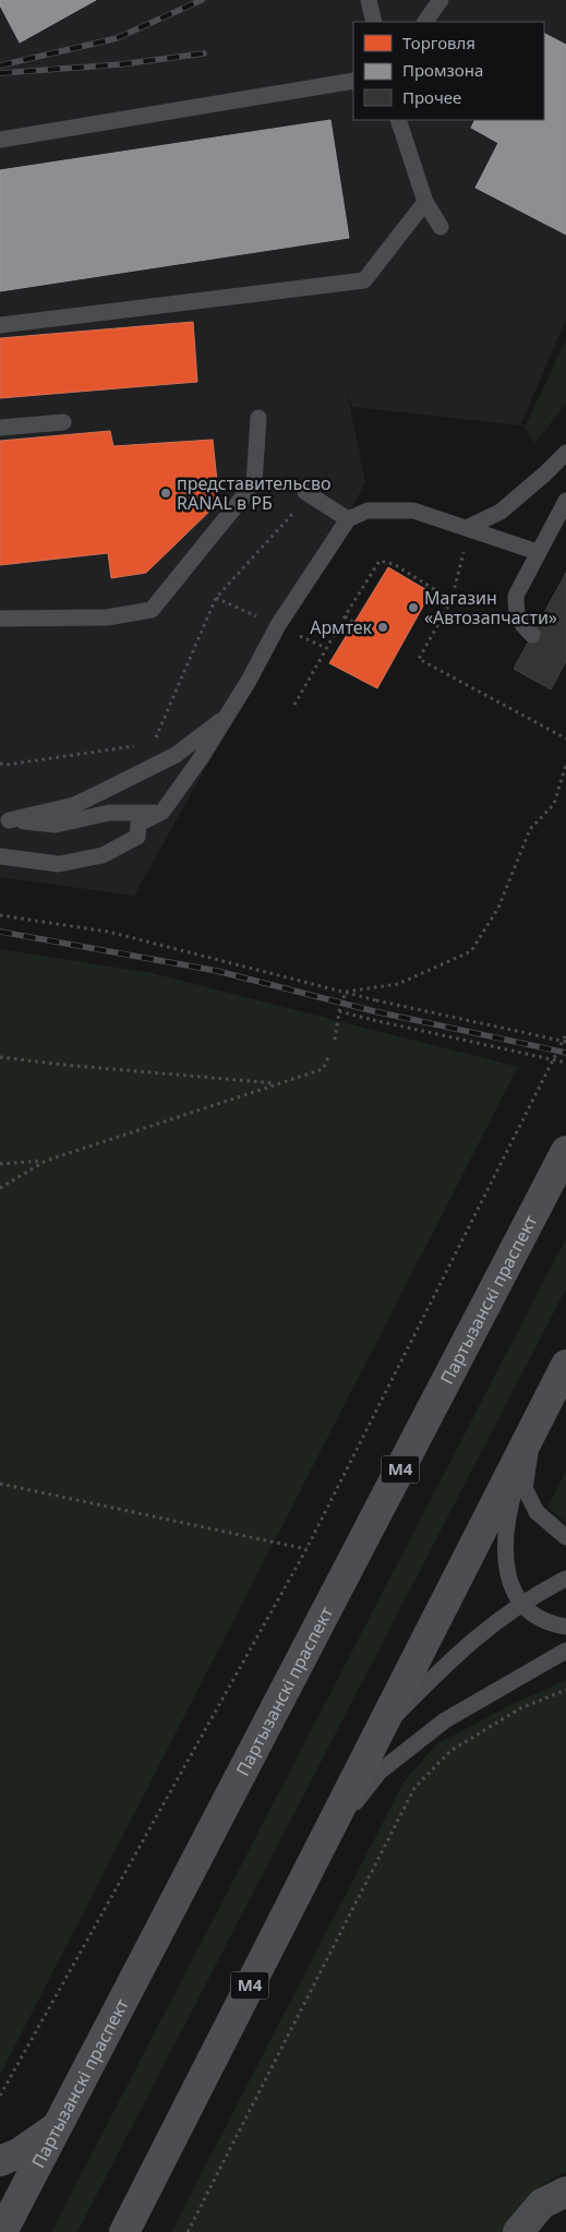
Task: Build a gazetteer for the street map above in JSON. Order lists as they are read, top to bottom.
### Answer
{
  "streets": {
    "highway": ["Партызанскі праспект", "М4"]
  },
  "places": ["представительсво RANAL в РБ", "Магазин «Автозапчасти»", "Армтек"],
  "legend": ["Торговля", "Промзона", "Прочее"]
}
